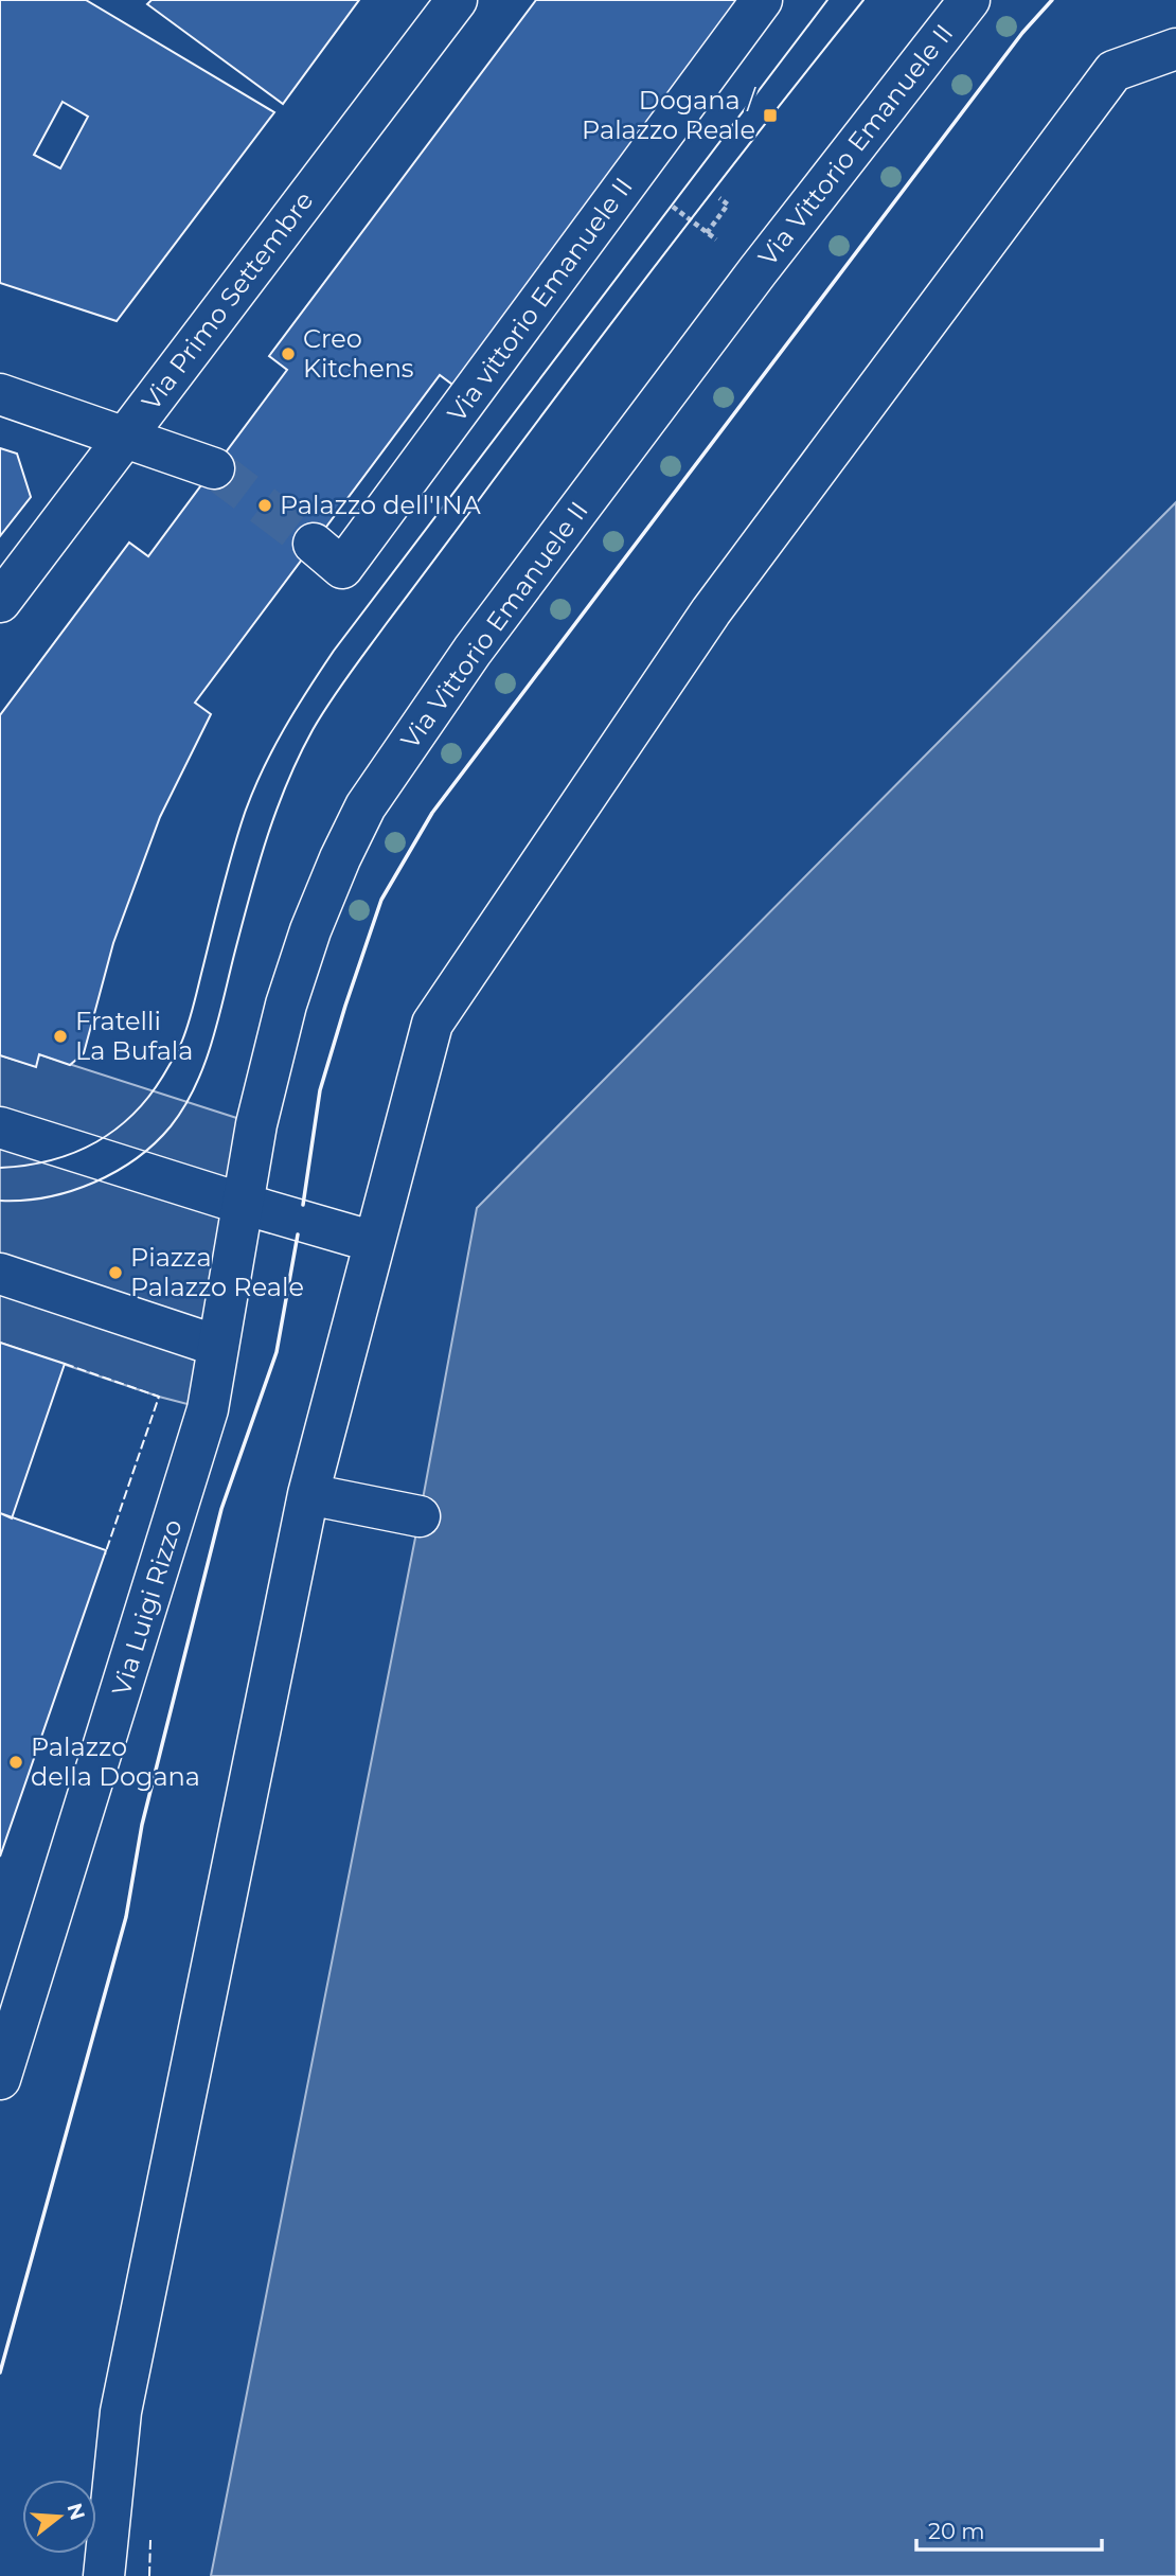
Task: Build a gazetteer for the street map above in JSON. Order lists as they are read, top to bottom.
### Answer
{
  "streets": {
    "main road": [
      "Via Vittorio Emanuele II",
      "Via vittorio Emanuele II",
      "Via Primo Settembre",
      "Via Luigi Rizzo"
    ]
  },
  "crossings": [
    ["Via Vittorio Emanuele II", "Via Luigi Rizzo"]
  ],
  "places": {
    "transit": ["Dogana / Palazzo Reale"],
    "other": [
      "Creo Kitchens",
      "Palazzo dell'INA",
      "Fratelli La Bufala",
      "Piazza Palazzo Reale",
      "Palazzo della Dogana"
    ]
  },
  "scale_bar": "20 m",
  "north": "right"
}
